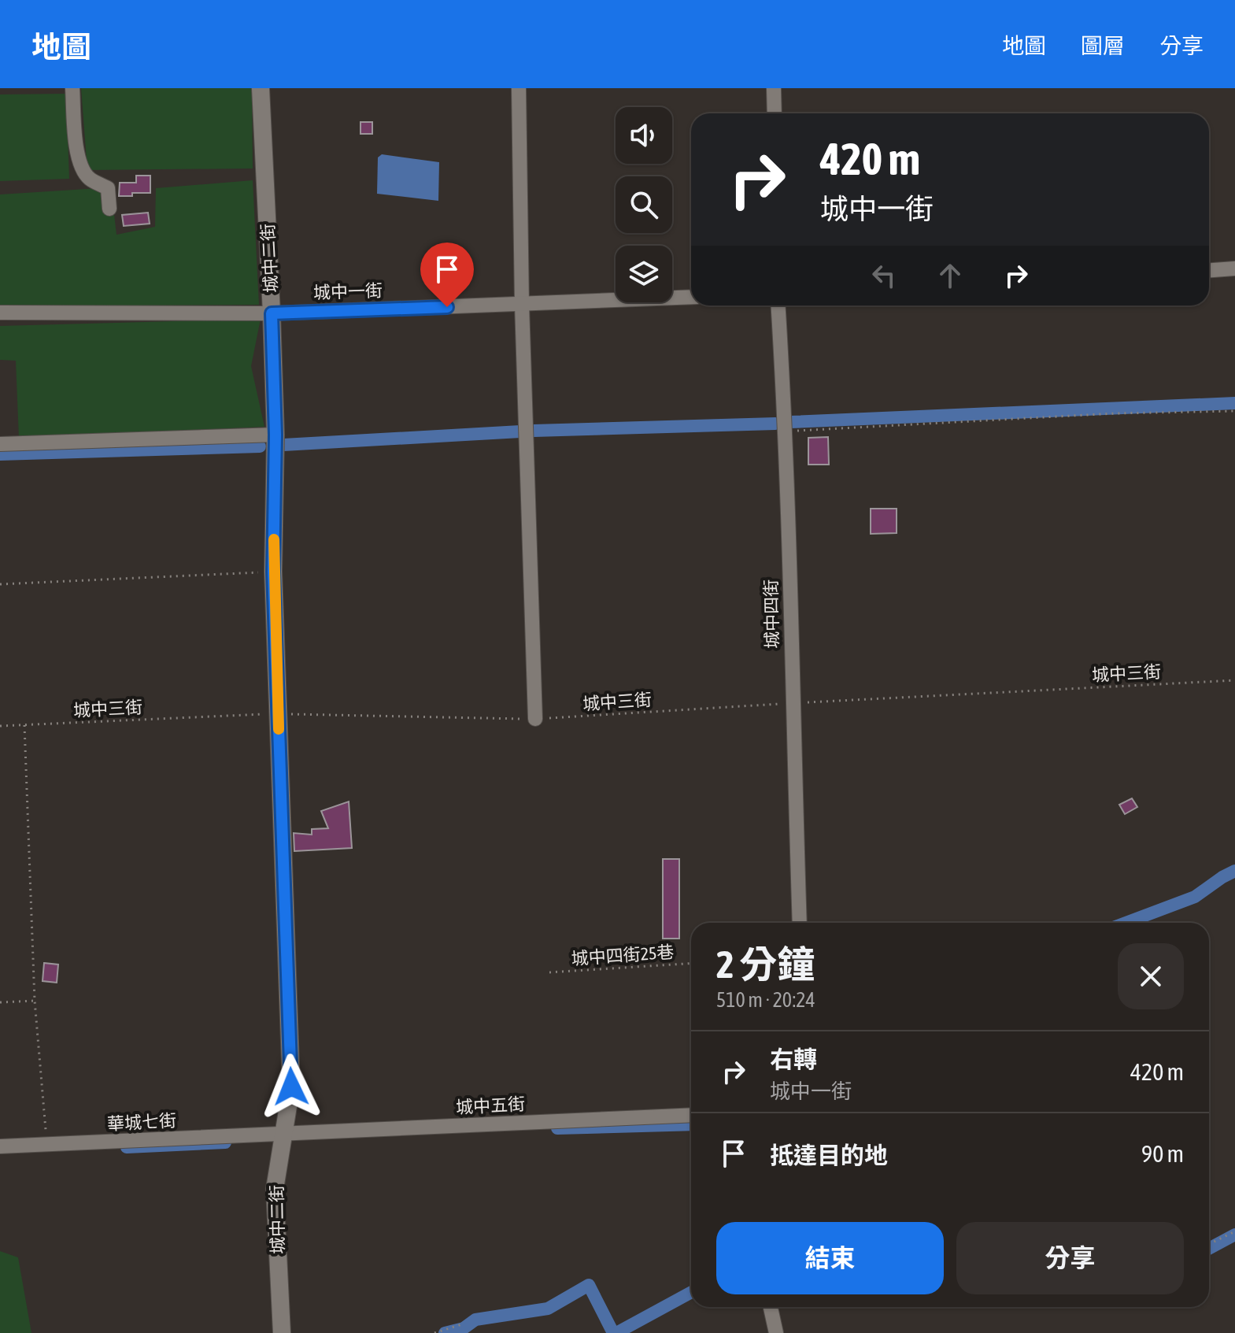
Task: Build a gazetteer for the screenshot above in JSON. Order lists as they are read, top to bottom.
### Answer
{
  "streets": {
    "street": [
      "城中二街",
      "城中一街",
      "城中四街",
      "城中五街",
      "華城七街"
    ],
    "path": ["城中三街", "城中四街25巷"]
  },
  "crossings": [
    ["城中二街", "城中一街"],
    ["城中二街", "城中三街"],
    ["城中二街", "城中五街"],
    ["城中二街", "華城七街"],
    ["城中四街", "城中三街"],
    ["城中五街", "華城七街"]
  ],
  "page": {
    "header": "地圖",
    "nav": ["地圖", "圖層", "分享"],
    "turn": ["420 m", "城中一街"],
    "heading": ["2 分鐘", "510 m · 20:24"],
    "list": [
      {
        "name": "右轉",
        "note": "城中一街",
        "value": "420 m"
      },
      {
        "name": "抵達目的地",
        "value": "90 m"
      }
    ],
    "buttons": ["結束", "分享"]
  }
}
